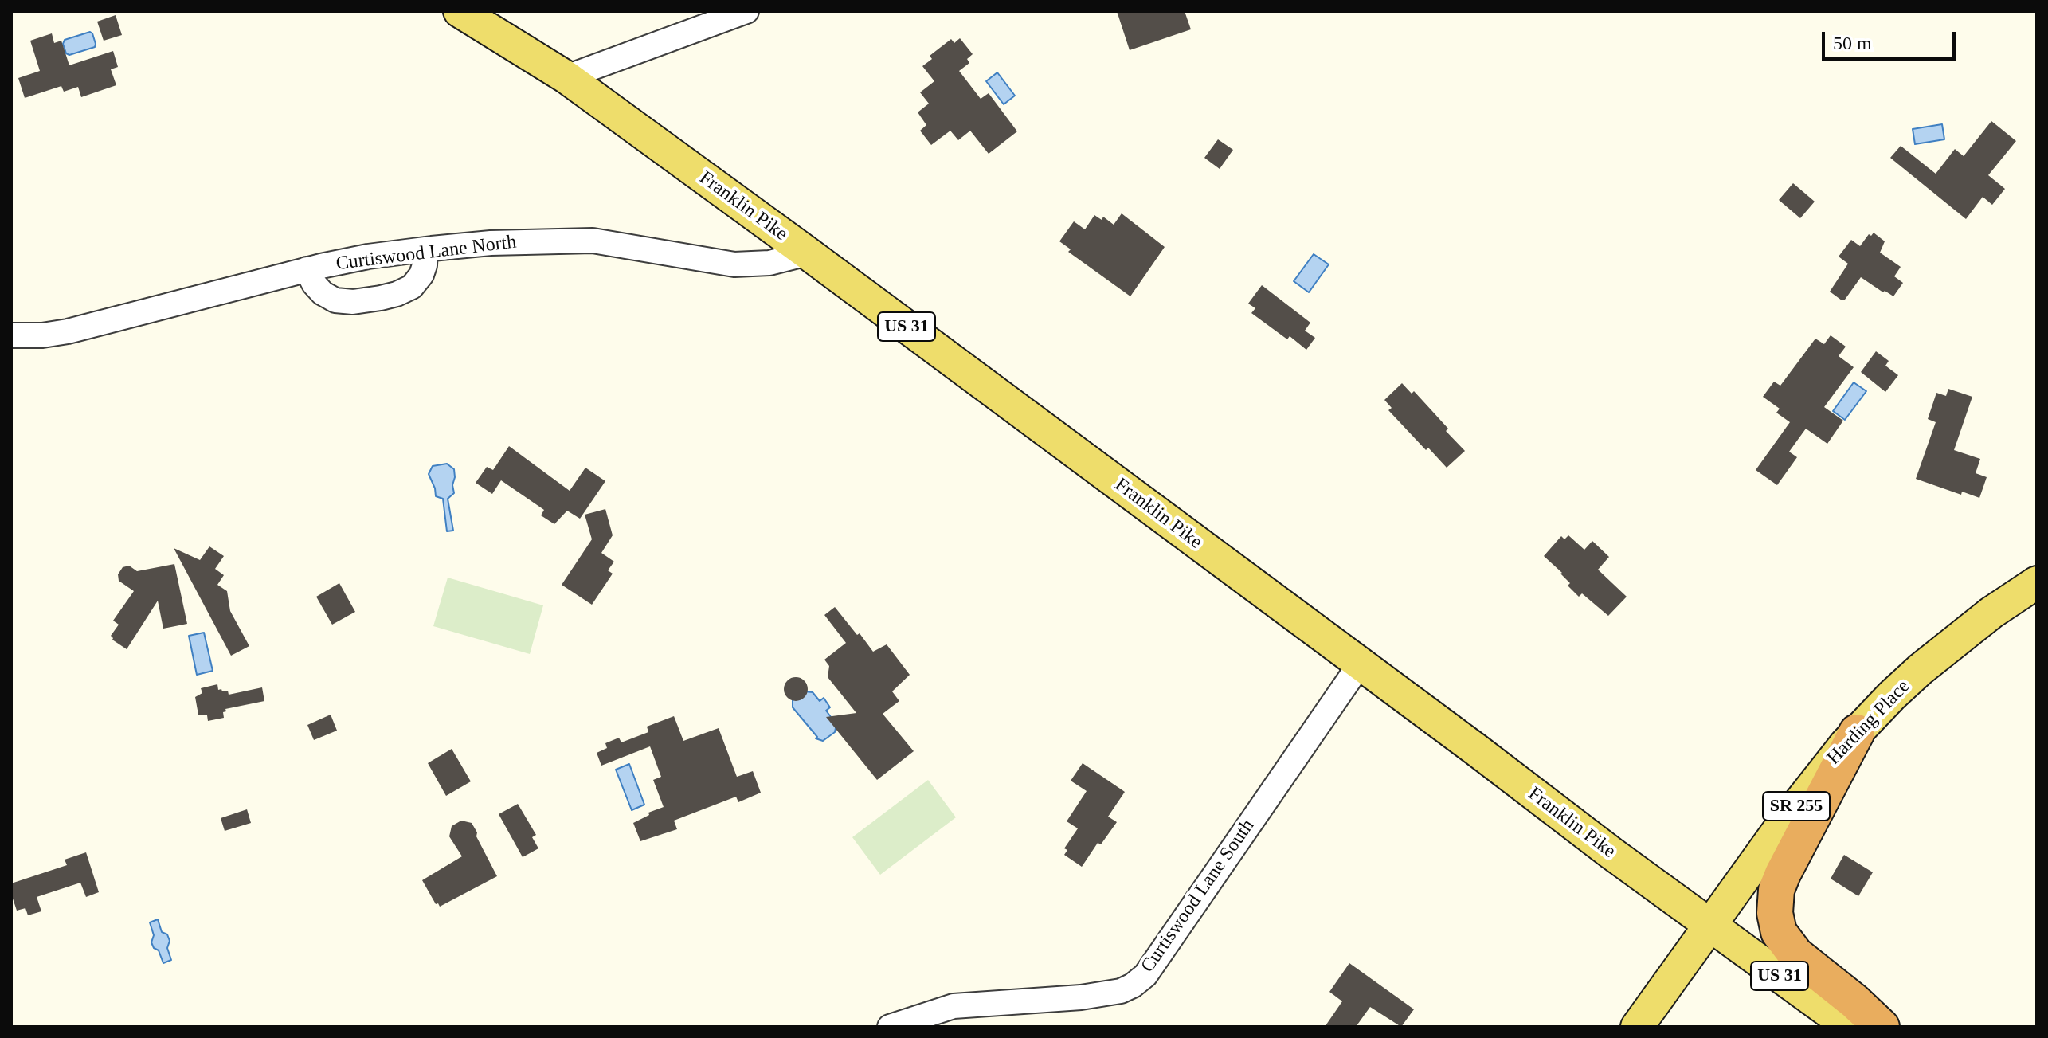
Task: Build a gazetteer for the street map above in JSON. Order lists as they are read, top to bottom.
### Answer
{
  "streets": {
    "main road": [
      "Franklin Pike",
      "US 31",
      "Harding Place",
      "SR 255"
    ],
    "street": ["Curtiswood Lane North", "Curtiswood Lane South"]
  },
  "crossings": [
    ["Franklin Pike", "Curtiswood Lane North"],
    ["Franklin Pike", "Harding Place"],
    ["Franklin Pike", "Curtiswood Lane South"]
  ],
  "scale_bar": "50 m"
}
